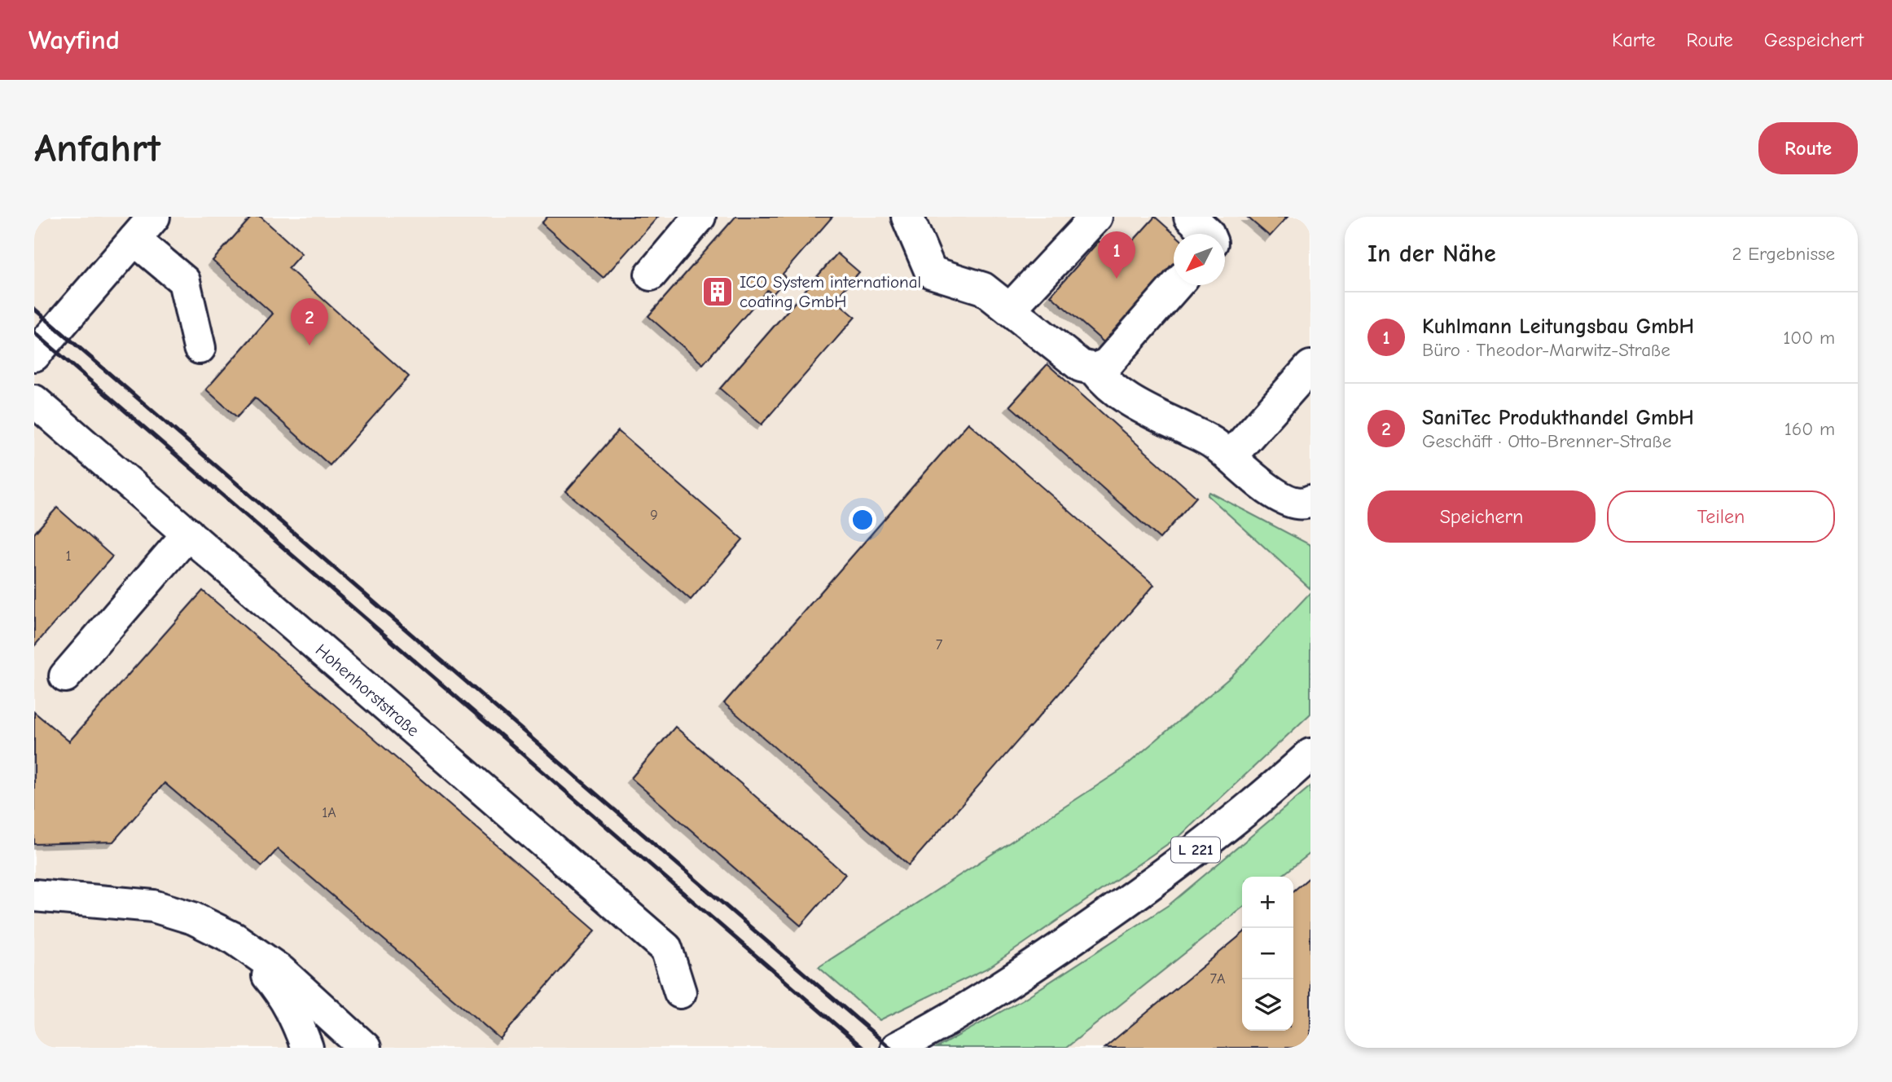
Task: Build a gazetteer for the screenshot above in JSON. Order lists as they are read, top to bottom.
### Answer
{
  "streets": {
    "main road": ["Hohenhorststraße", "L 221"]
  },
  "places": {
    "building": ["ICO System international coating GmbH"]
  },
  "house_numbers": [
    "9",
    "1",
    "7",
    "1A",
    "7A"
  ],
  "north": "bottom left",
  "page": {
    "header": "Wayfind",
    "nav": ["Karte", "Route", "Gespeichert"],
    "buttons": [
      "Route",
      ["Speichern", "Teilen"]
    ],
    "title": "Anfahrt",
    "heading": ["In der Nähe", "2 Ergebnisse"],
    "pins": ["1", "2"],
    "list": [
      {
        "mark": "1",
        "name": "Kuhlmann Leitungsbau GmbH",
        "note": "Büro · Theodor-Marwitz-Straße",
        "value": "100 m"
      },
      {
        "mark": "2",
        "name": "SaniTec Produkthandel GmbH",
        "note": "Geschäft · Otto-Brenner-Straße",
        "value": "160 m"
      }
    ],
    "map_buttons": ["+", "−"]
  }
}
